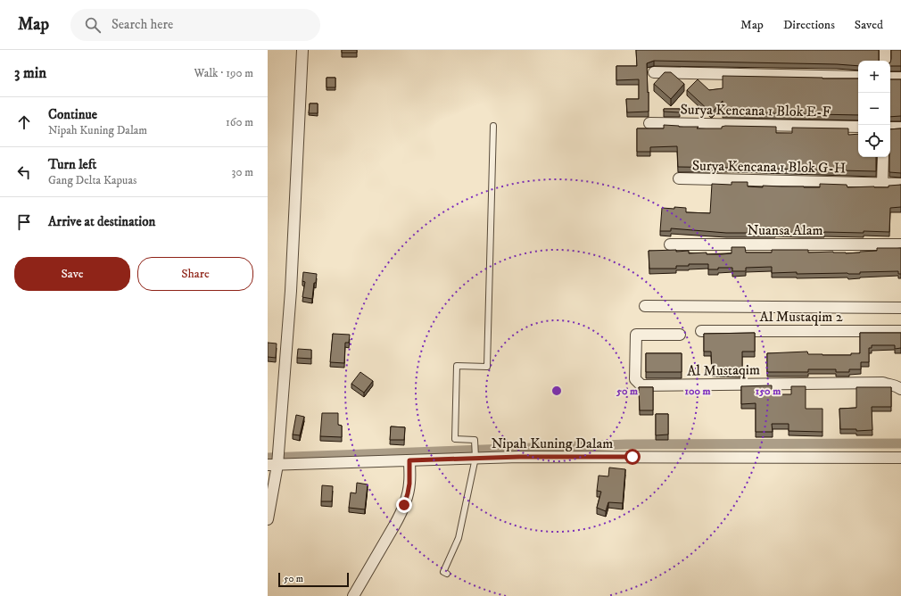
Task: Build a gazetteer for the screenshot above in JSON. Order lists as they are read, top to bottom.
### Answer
{
  "streets": {
    "street": [
      "Surya Kencana 1 Blok E-F",
      "Surya Kencana 1 Blok G-H",
      "Nuansa Alam",
      "Al Mustaqim 2",
      "Al Mustaqim",
      "Nipah Kuning Dalam"
    ]
  },
  "scale_bar": "50 m",
  "page": {
    "header": "Map",
    "search": "Search here",
    "nav": ["Map", "Directions", "Saved"],
    "heading": ["3 min", "Walk · 190 m"],
    "map_buttons": ["+", "−"],
    "list": [
      ["Continue", "Nipah Kuning Dalam", "160 m"],
      ["Turn left", "Gang Delta Kapuas", "30 m"],
      "Arrive at destination"
    ],
    "buttons": ["Save", "Share"],
    "scale": "50 m"
  },
  "rings": ["50 m", "100 m", "150 m"]
}
